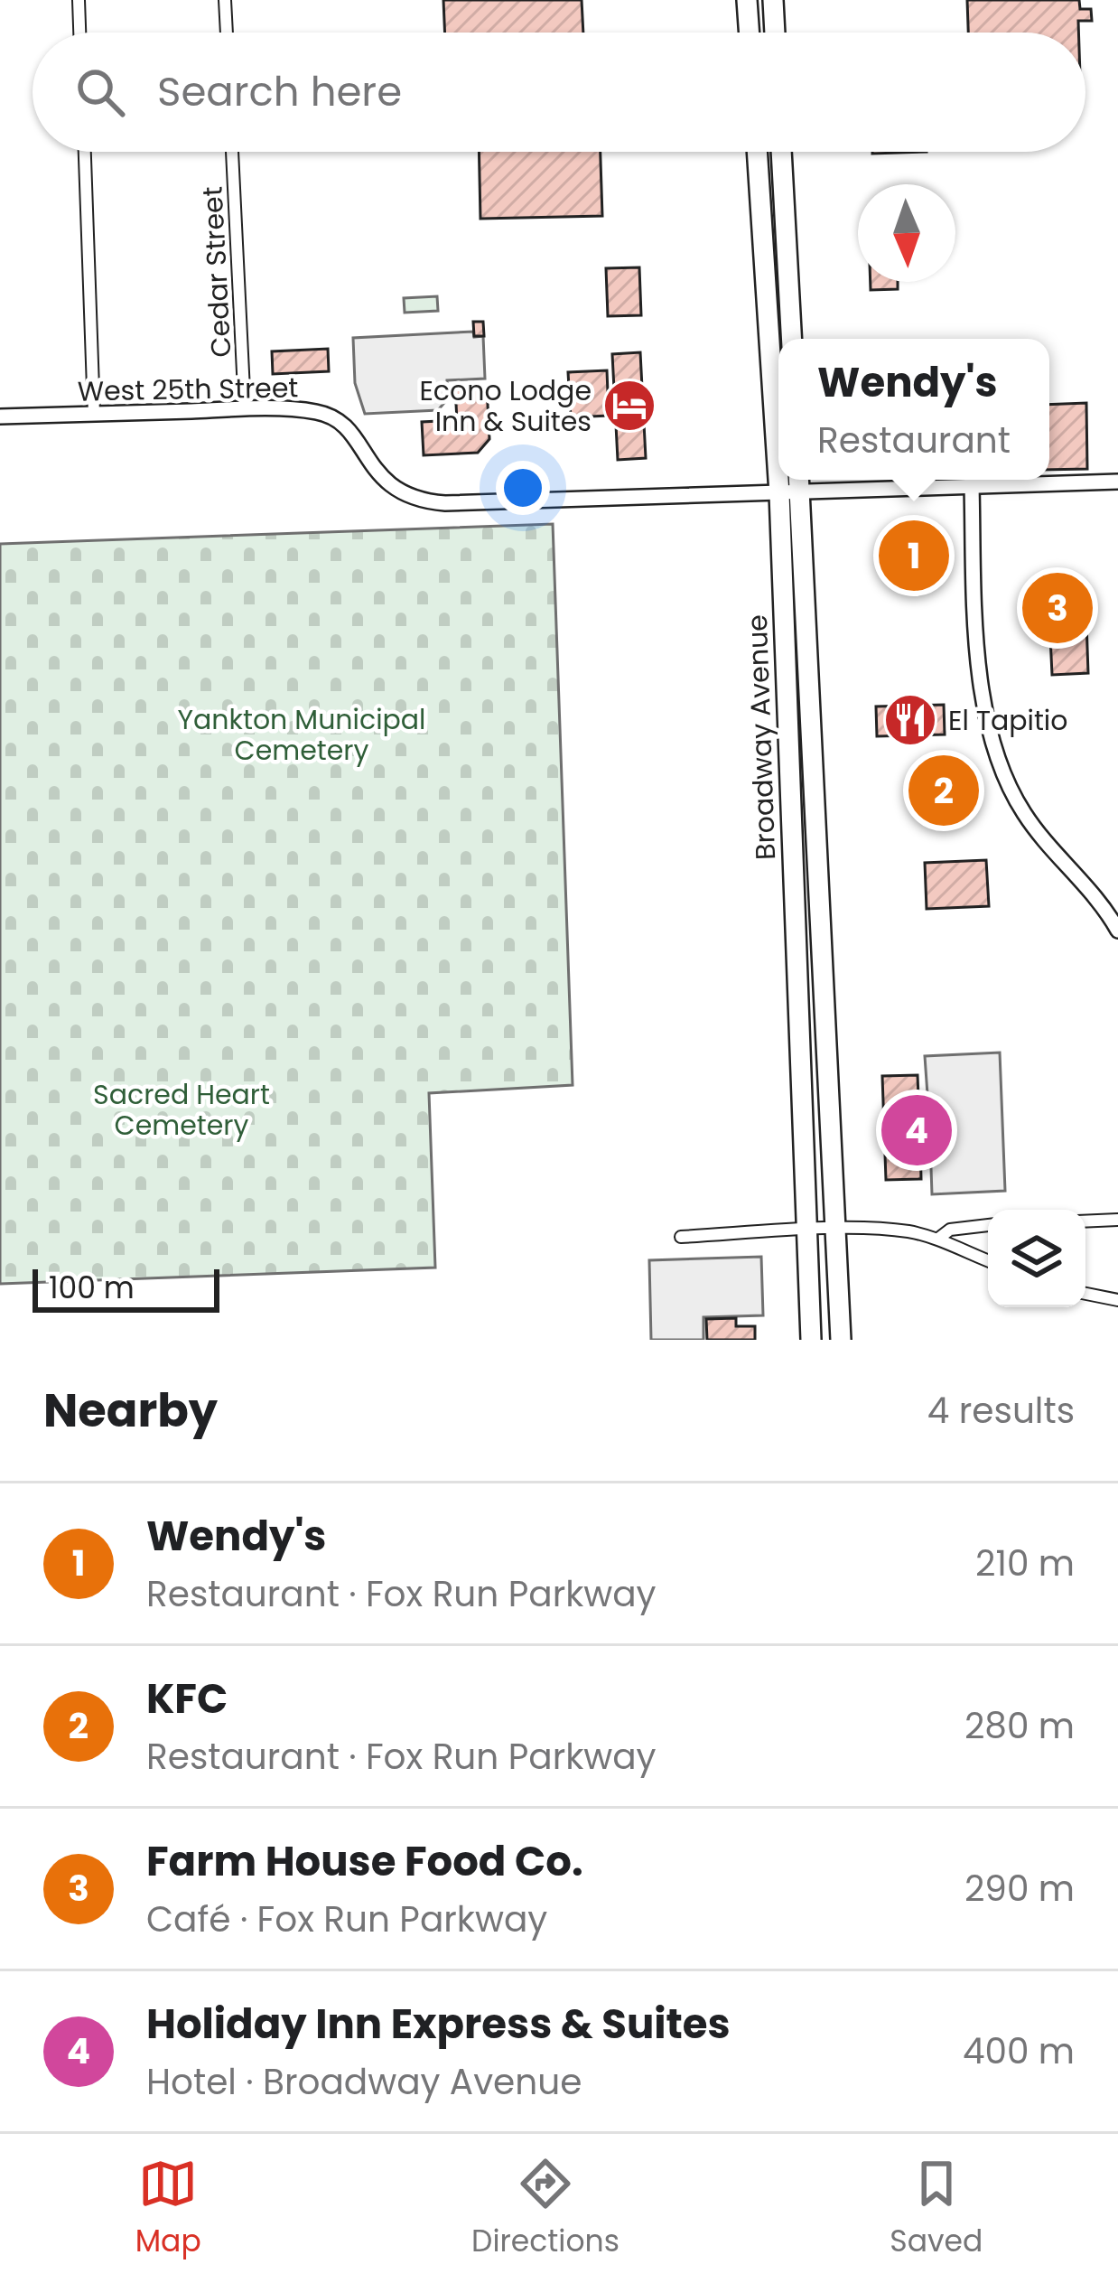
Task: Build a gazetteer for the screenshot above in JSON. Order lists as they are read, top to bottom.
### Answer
{
  "streets": {
    "highway": ["Broadway Avenue"],
    "street": ["Cedar Street", "West 25th Street"]
  },
  "crossings": [
    ["Cedar Street", "West 25th Street"],
    ["West 25th Street", "Broadway Avenue"]
  ],
  "parks": ["Yankton Municipal Cemetery", "Sacred Heart Cemetery"],
  "places": {
    "hotel": ["Econo Lodge Inn & Suites"],
    "restaurant": ["El Tapitio"]
  },
  "scale_bar": "100 m",
  "north": "bottom",
  "page": {
    "search": "Search here",
    "popup": ["Wendy's", "Restaurant"],
    "pins": [
      "1",
      "3",
      "2",
      "4"
    ],
    "scale": "100 m",
    "heading": ["Nearby", "4 results"],
    "list": [
      {
        "mark": "1",
        "name": "Wendy's",
        "note": "Restaurant · Fox Run Parkway",
        "value": "210 m"
      },
      {
        "mark": "2",
        "name": "KFC",
        "note": "Restaurant · Fox Run Parkway",
        "value": "280 m"
      },
      {
        "mark": "3",
        "name": "Farm House Food Co.",
        "note": "Café · Fox Run Parkway",
        "value": "290 m"
      },
      {
        "mark": "4",
        "name": "Holiday Inn Express & Suites",
        "note": "Hotel · Broadway Avenue",
        "value": "400 m"
      }
    ],
    "nav": ["Map", "Directions", "Saved"]
  }
}
